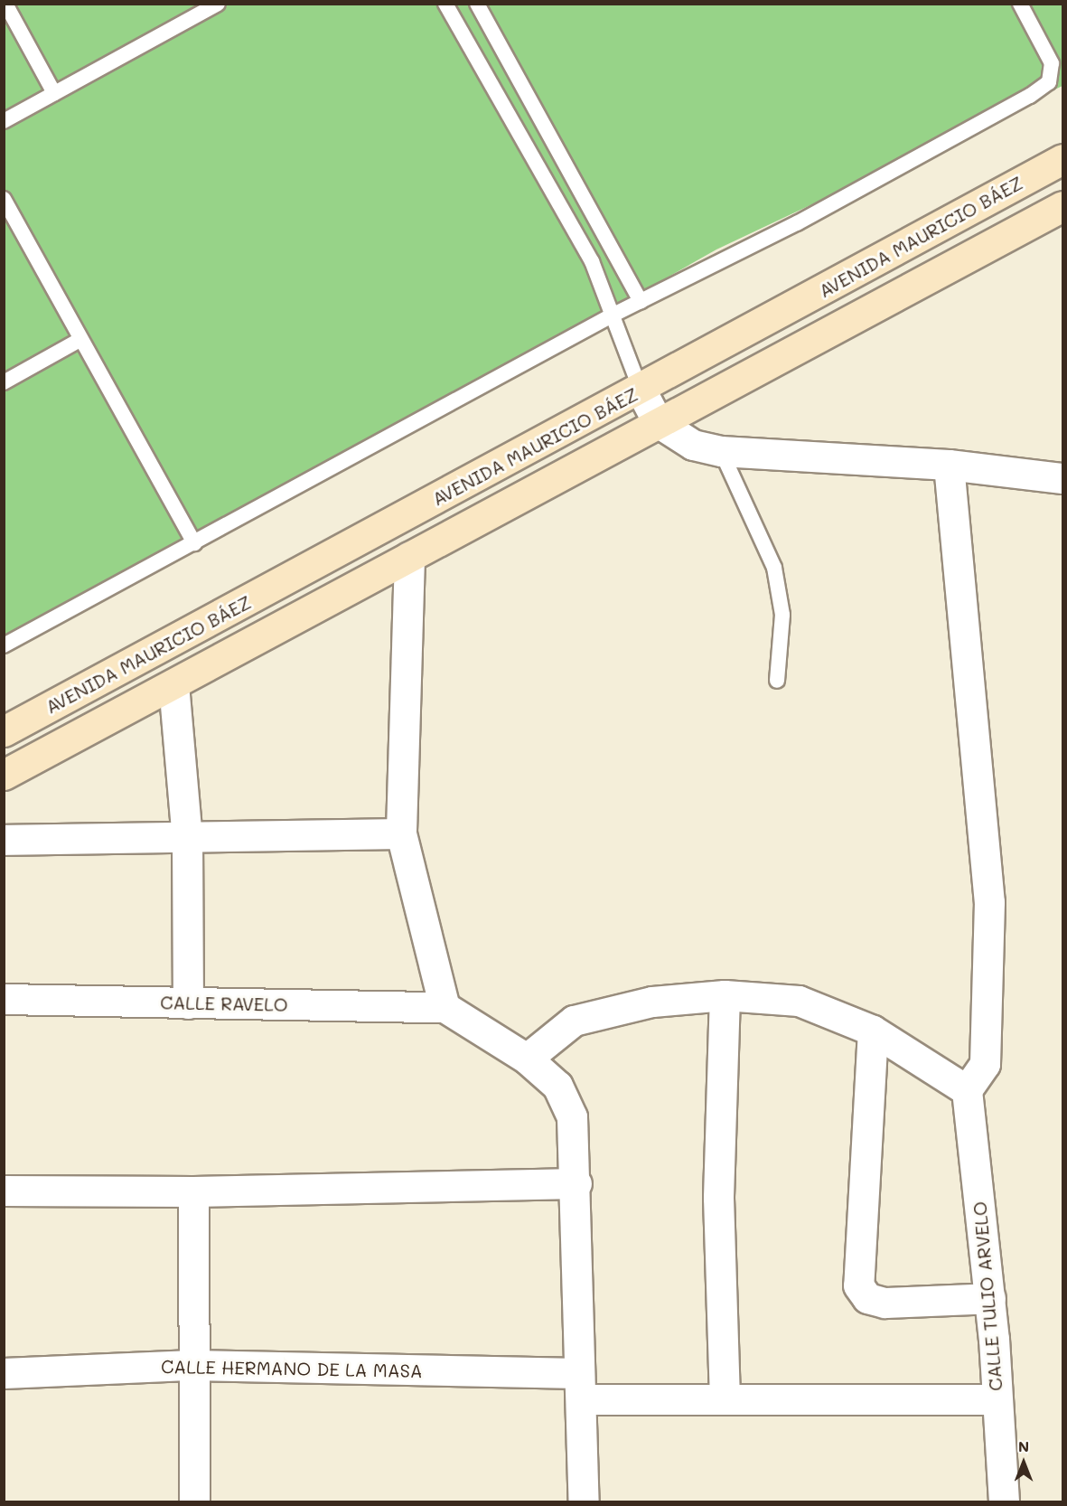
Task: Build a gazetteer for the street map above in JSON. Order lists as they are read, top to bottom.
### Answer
{
  "streets": {
    "main road": ["AVENIDA MAURICIO BÁEZ"],
    "street": ["CALLE RAVELO", "CALLE TULIO ARVELO", "CALLE HERMANO DE LA MASA"]
  },
  "crossings": [
    ["CALLE TULIO ARVELO", "CALLE HERMANO DE LA MASA"]
  ],
  "north": "top"
}
